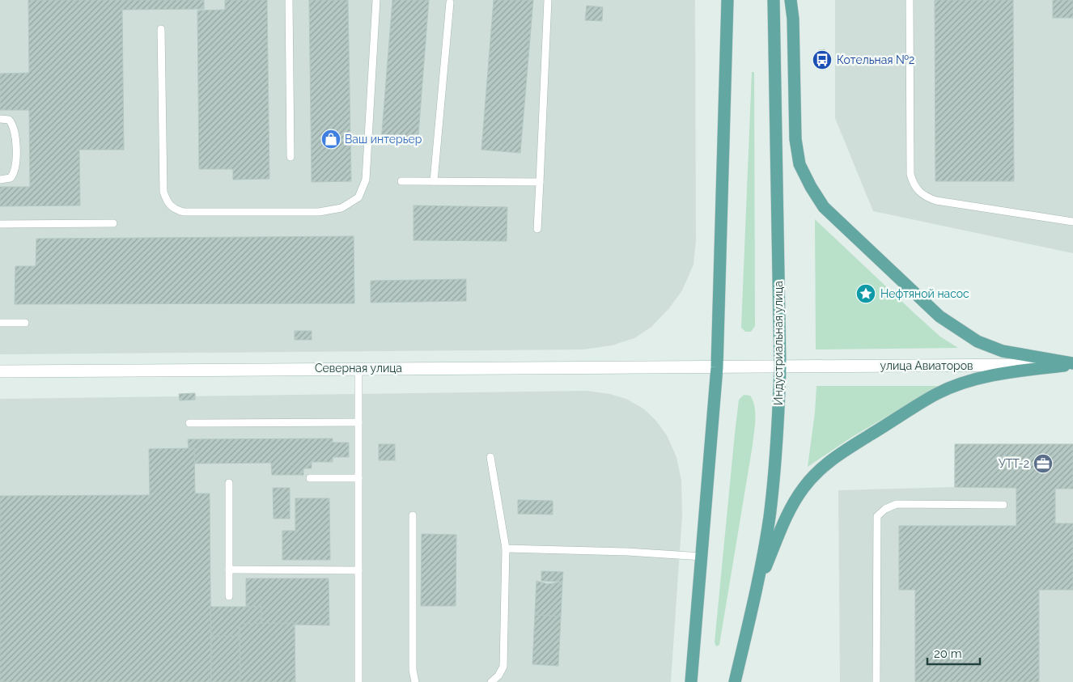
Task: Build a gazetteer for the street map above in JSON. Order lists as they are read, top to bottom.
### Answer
{
  "streets": {
    "main road": ["Индустриальная улица", "улица Авиаторов", "Северная улица"]
  },
  "crossings": [
    ["Индустриальная улица", "улица Авиаторов"],
    ["улица Авиаторов", "Северная улица"]
  ],
  "places": {
    "bus stop": ["Котельная №2"],
    "shop": ["Ваш интерьер"],
    "place": ["Нефтяной насос"],
    "office": ["УТТ-2"]
  },
  "scale_bar": "20 m"
}
